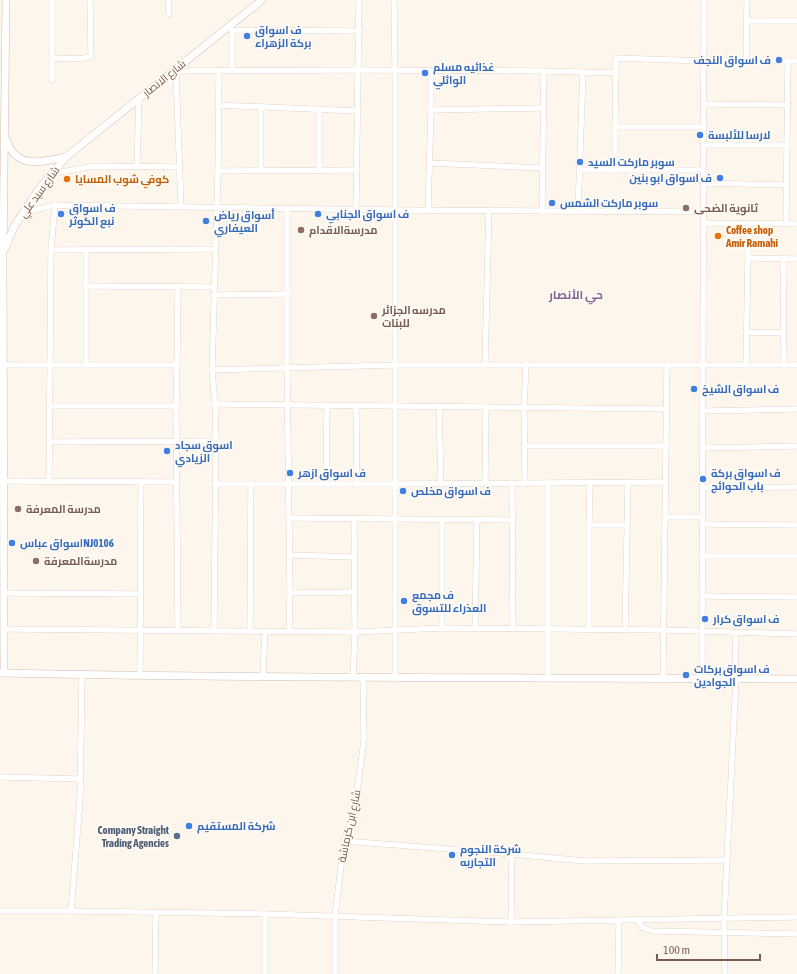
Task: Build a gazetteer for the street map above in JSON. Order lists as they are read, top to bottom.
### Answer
{
  "streets": {
    "street": ["شارع الانصار", "شارع سيد علي", "شارع ابن كرماشة"]
  },
  "crossings": [
    ["شارع الانصار", "شارع سيد علي"]
  ],
  "districts": ["حي الأنصار"],
  "places": [
    "ف اسواق بركة الزهراء",
    "ف اسواق النجف",
    "غذائيه مسلم الوائلي",
    "لارسا للألبسة",
    "سوبر ماركت السيد",
    "ف اسواق ابو بنين",
    "كوفي شوب المسايا",
    "سوبر ماركت الشمس",
    "ثانوية الضحى",
    "ف اسواق نبع الكوثر",
    "ف اسواق الجنابي",
    "أسواق رياض العيفاري",
    "مدرسةالاقدام",
    "Coffee shop Amir Ramahi",
    "مدرسه الجزائر للبنات",
    "ف اسواق الشيخ",
    "اسوق سجاد الزيادي",
    "ف اسواق ازهر",
    "ف اسواق بركة باب الحوائج",
    "ف اسواق مخلص",
    "مدرسة المعرفة",
    "اسواق عباسNJ0106",
    "مدرسةالمعرفة",
    "ف مجمع العذراء للتسوق",
    "ف اسواق كرار",
    "ف اسواق بركات الجوادين",
    "شركة المستقيم",
    "Company Straight Trading Agencies",
    "شركة النجوم التجاربه"
  ],
  "scale_bar": "100 m"
}
